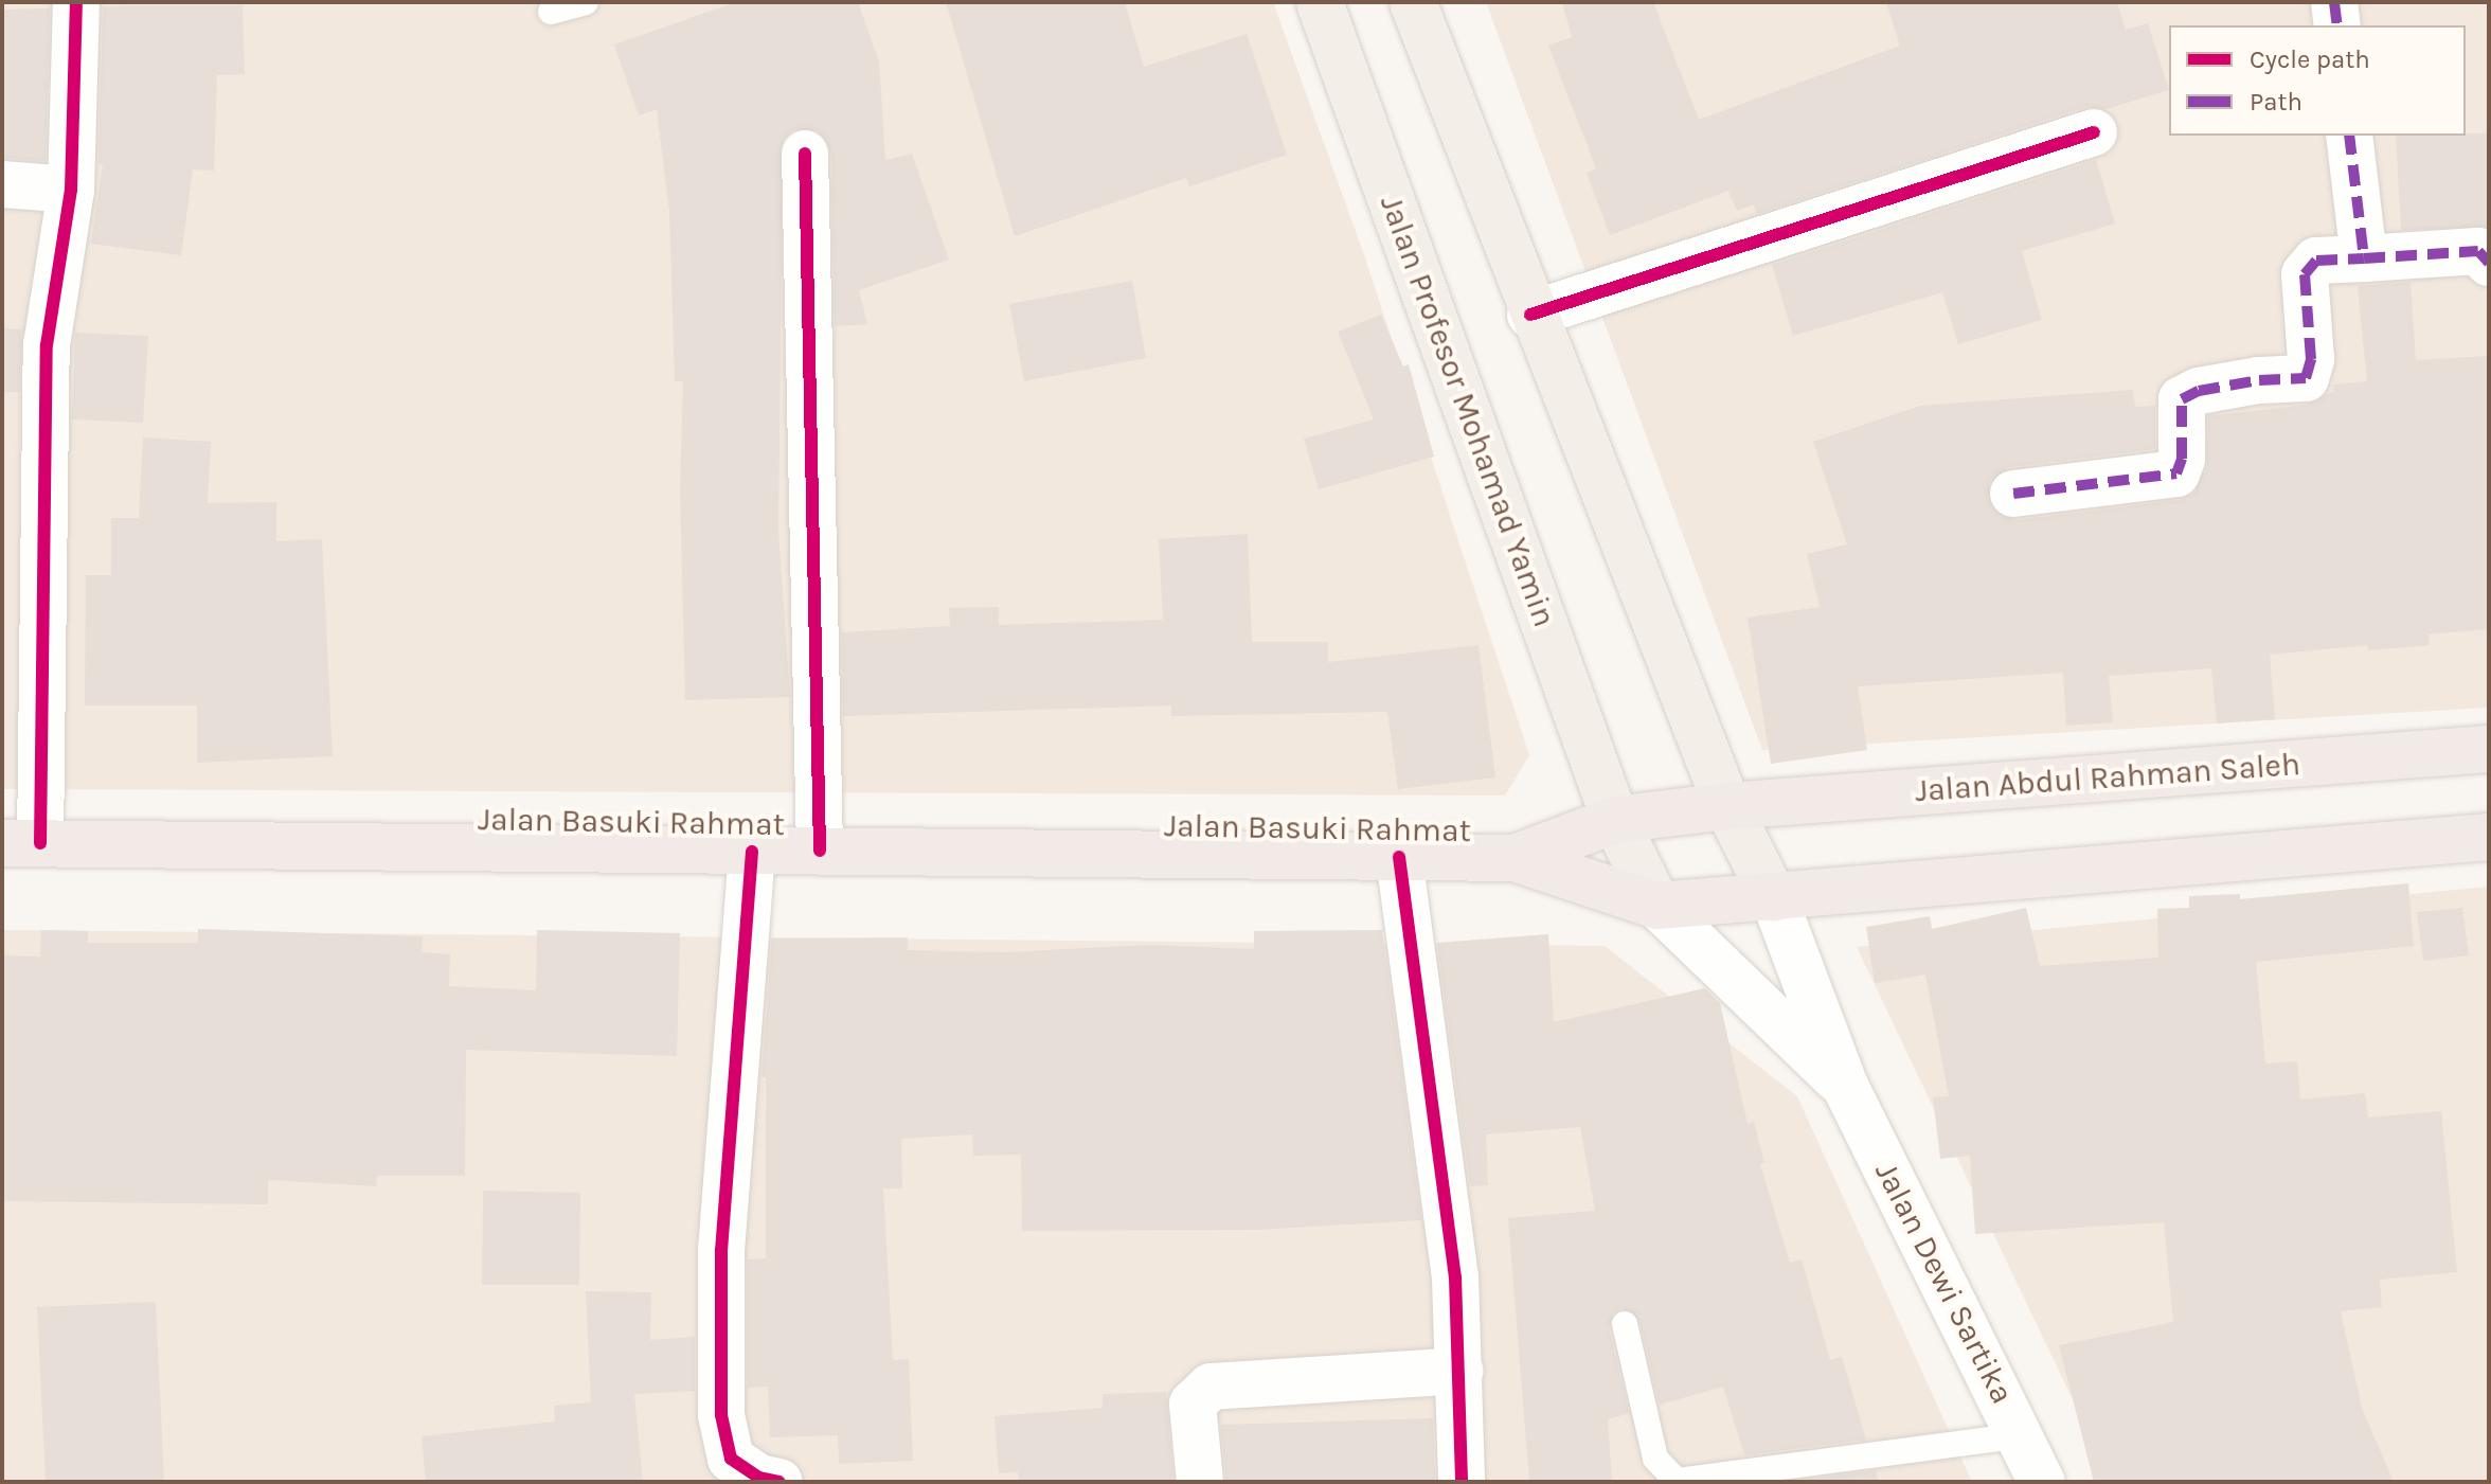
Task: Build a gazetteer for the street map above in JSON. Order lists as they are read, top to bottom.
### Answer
{
  "streets": {
    "highway": ["Jalan Abdul Rahman Saleh", "Jalan Basuki Rahmat"],
    "main road": ["Jalan Profesor Mohamad Yamin"],
    "street": ["Jalan Dewi Sartika"]
  },
  "crossings": [
    ["Jalan Profesor Mohamad Yamin", "Jalan Abdul Rahman Saleh"],
    ["Jalan Abdul Rahman Saleh", "Jalan Basuki Rahmat"]
  ],
  "legend": ["Cycle path", "Path"]
}
